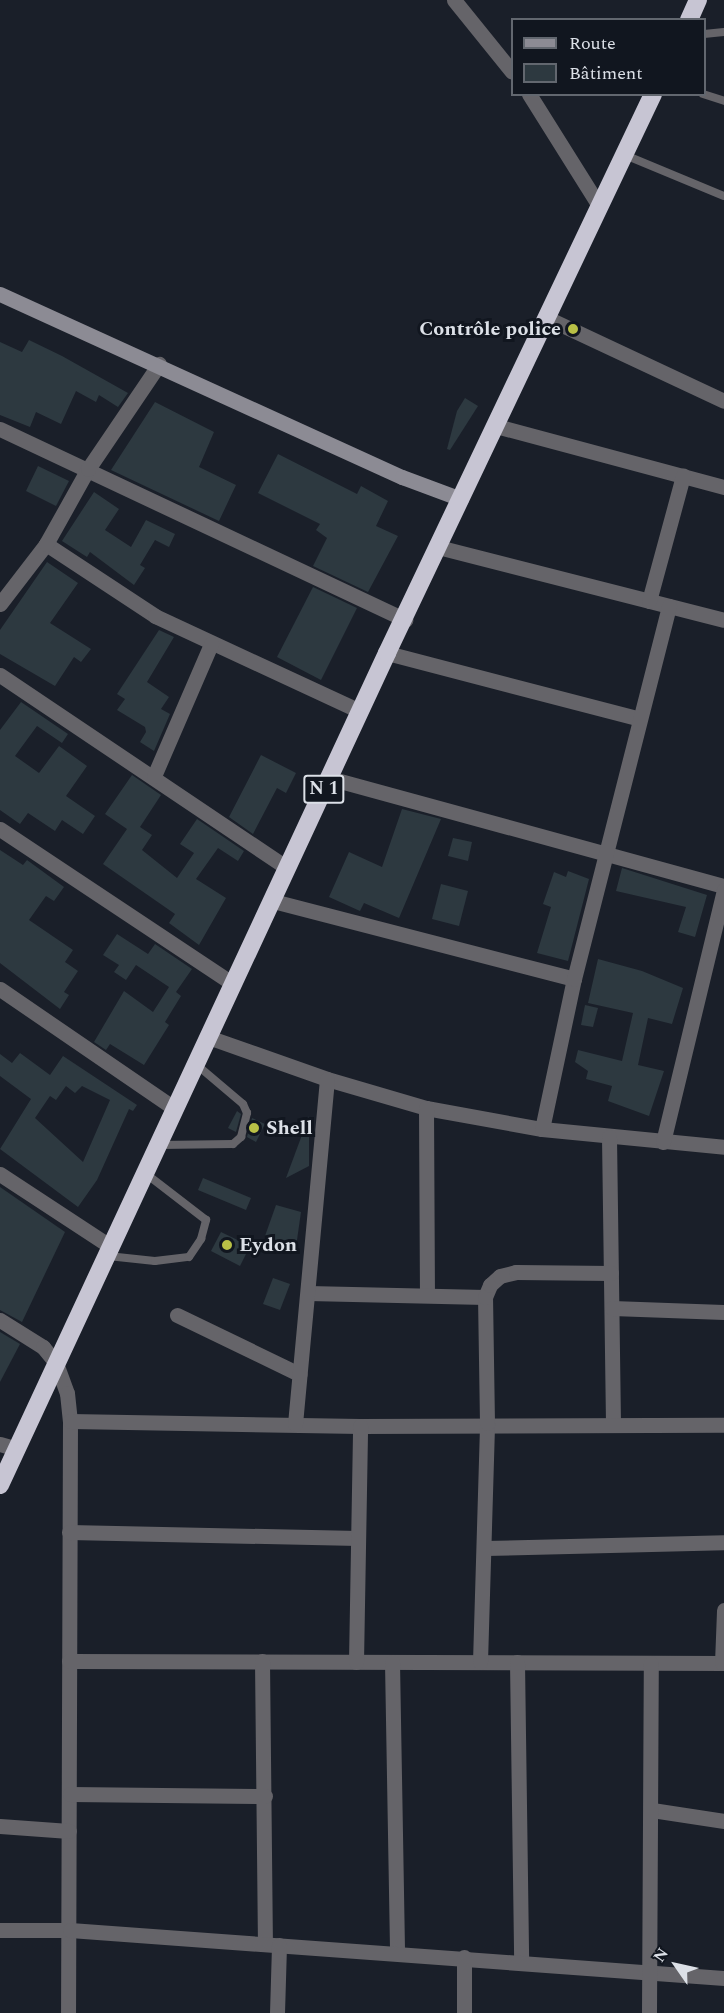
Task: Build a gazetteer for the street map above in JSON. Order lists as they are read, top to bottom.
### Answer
{
  "streets": {
    "highway": ["N 1"]
  },
  "places": ["Contrôle police", "Shell", "Eydon"],
  "legend": ["Route", "Bâtiment"],
  "north": "top left"
}
